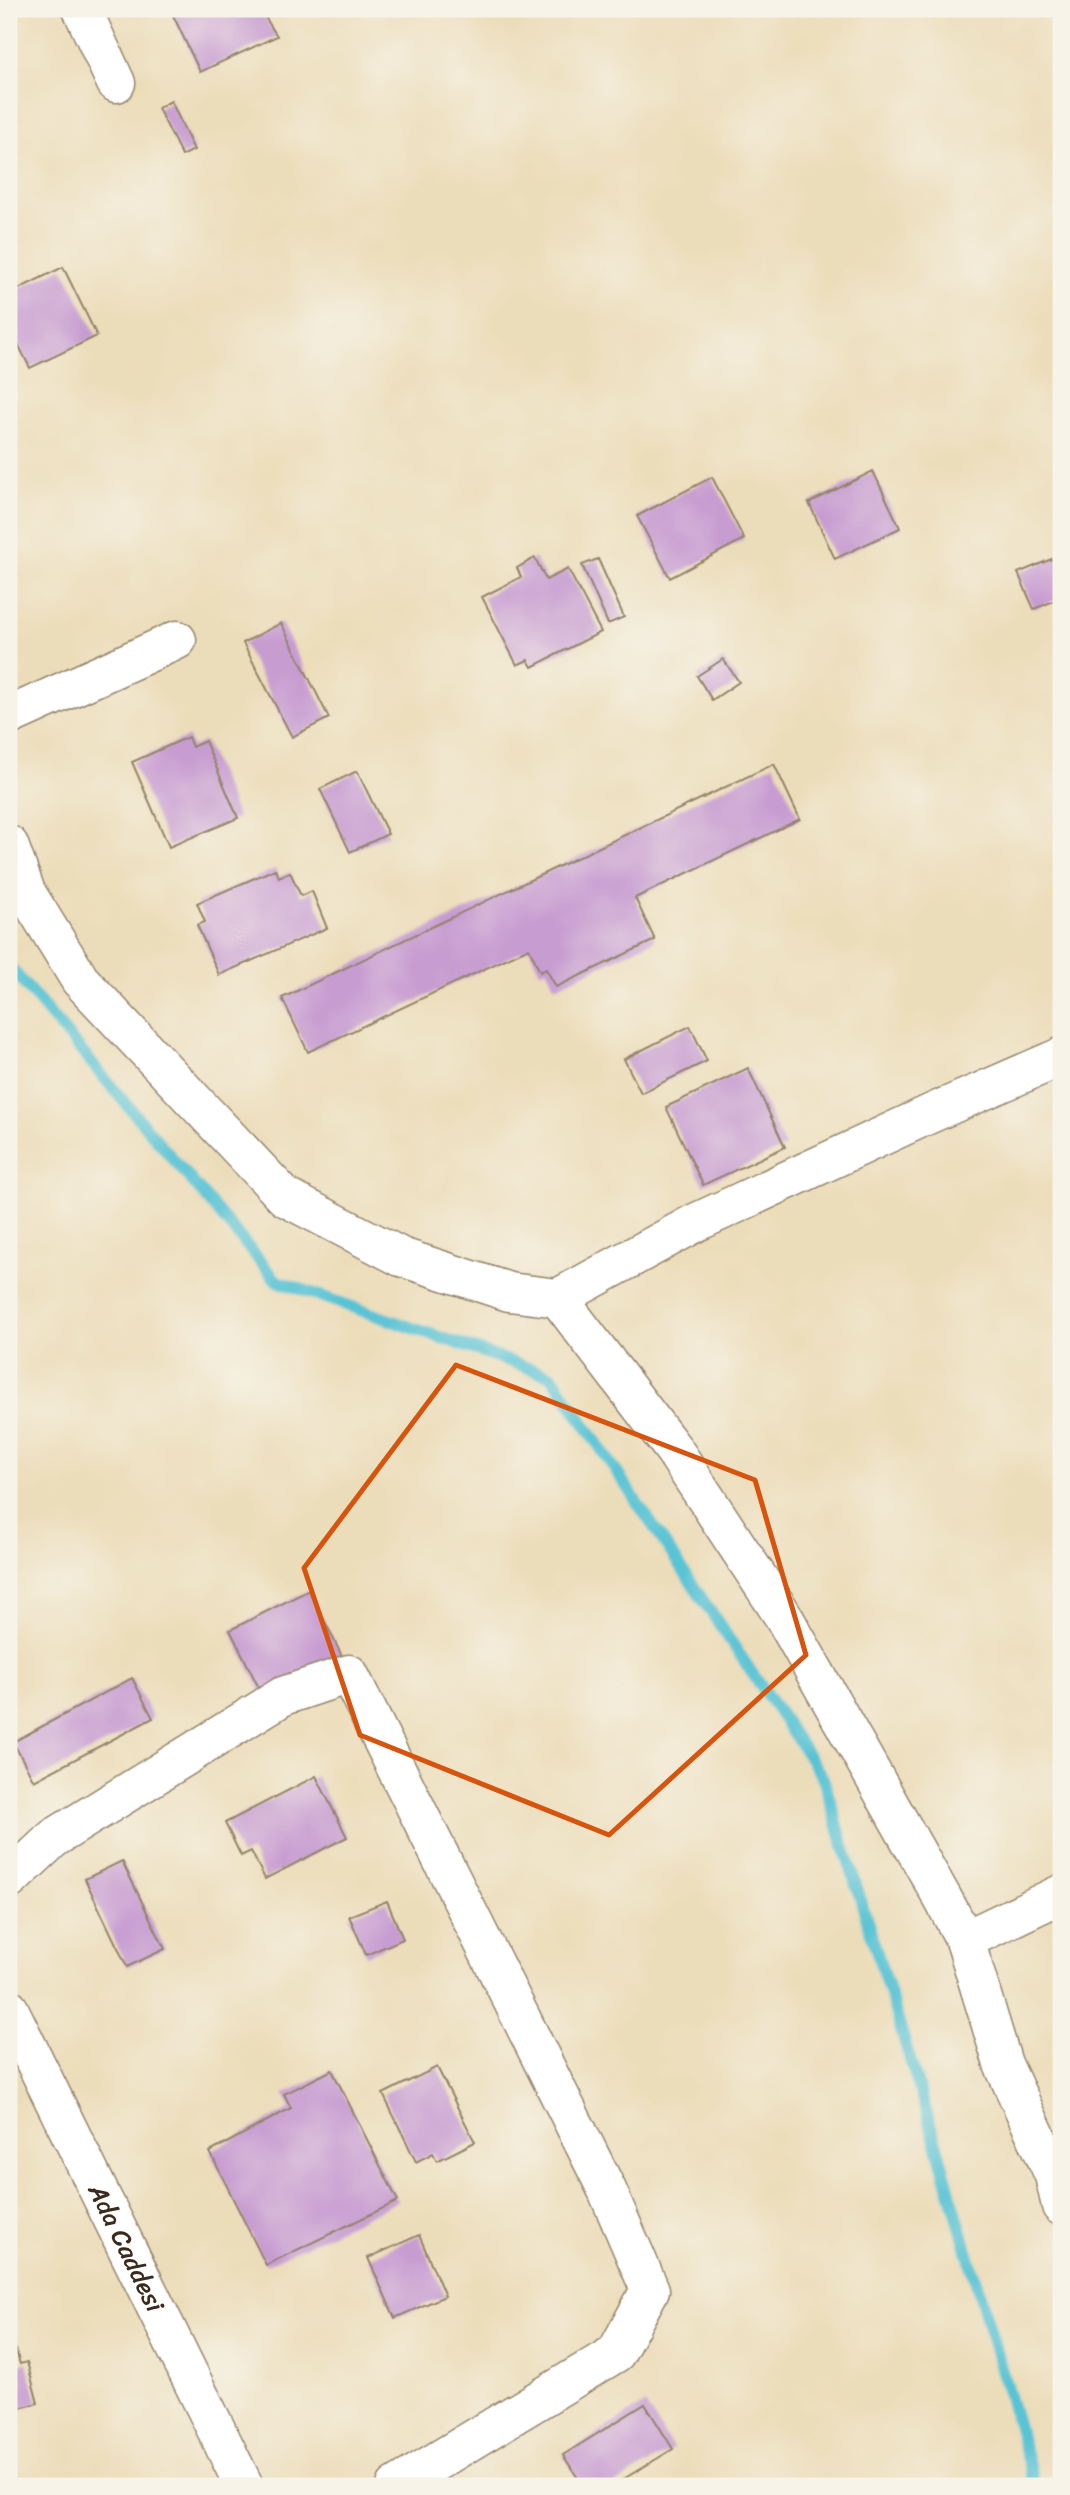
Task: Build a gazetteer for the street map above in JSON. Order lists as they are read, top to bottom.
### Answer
{
  "streets": {
    "street": ["Ada Caddesi"]
  }
}
